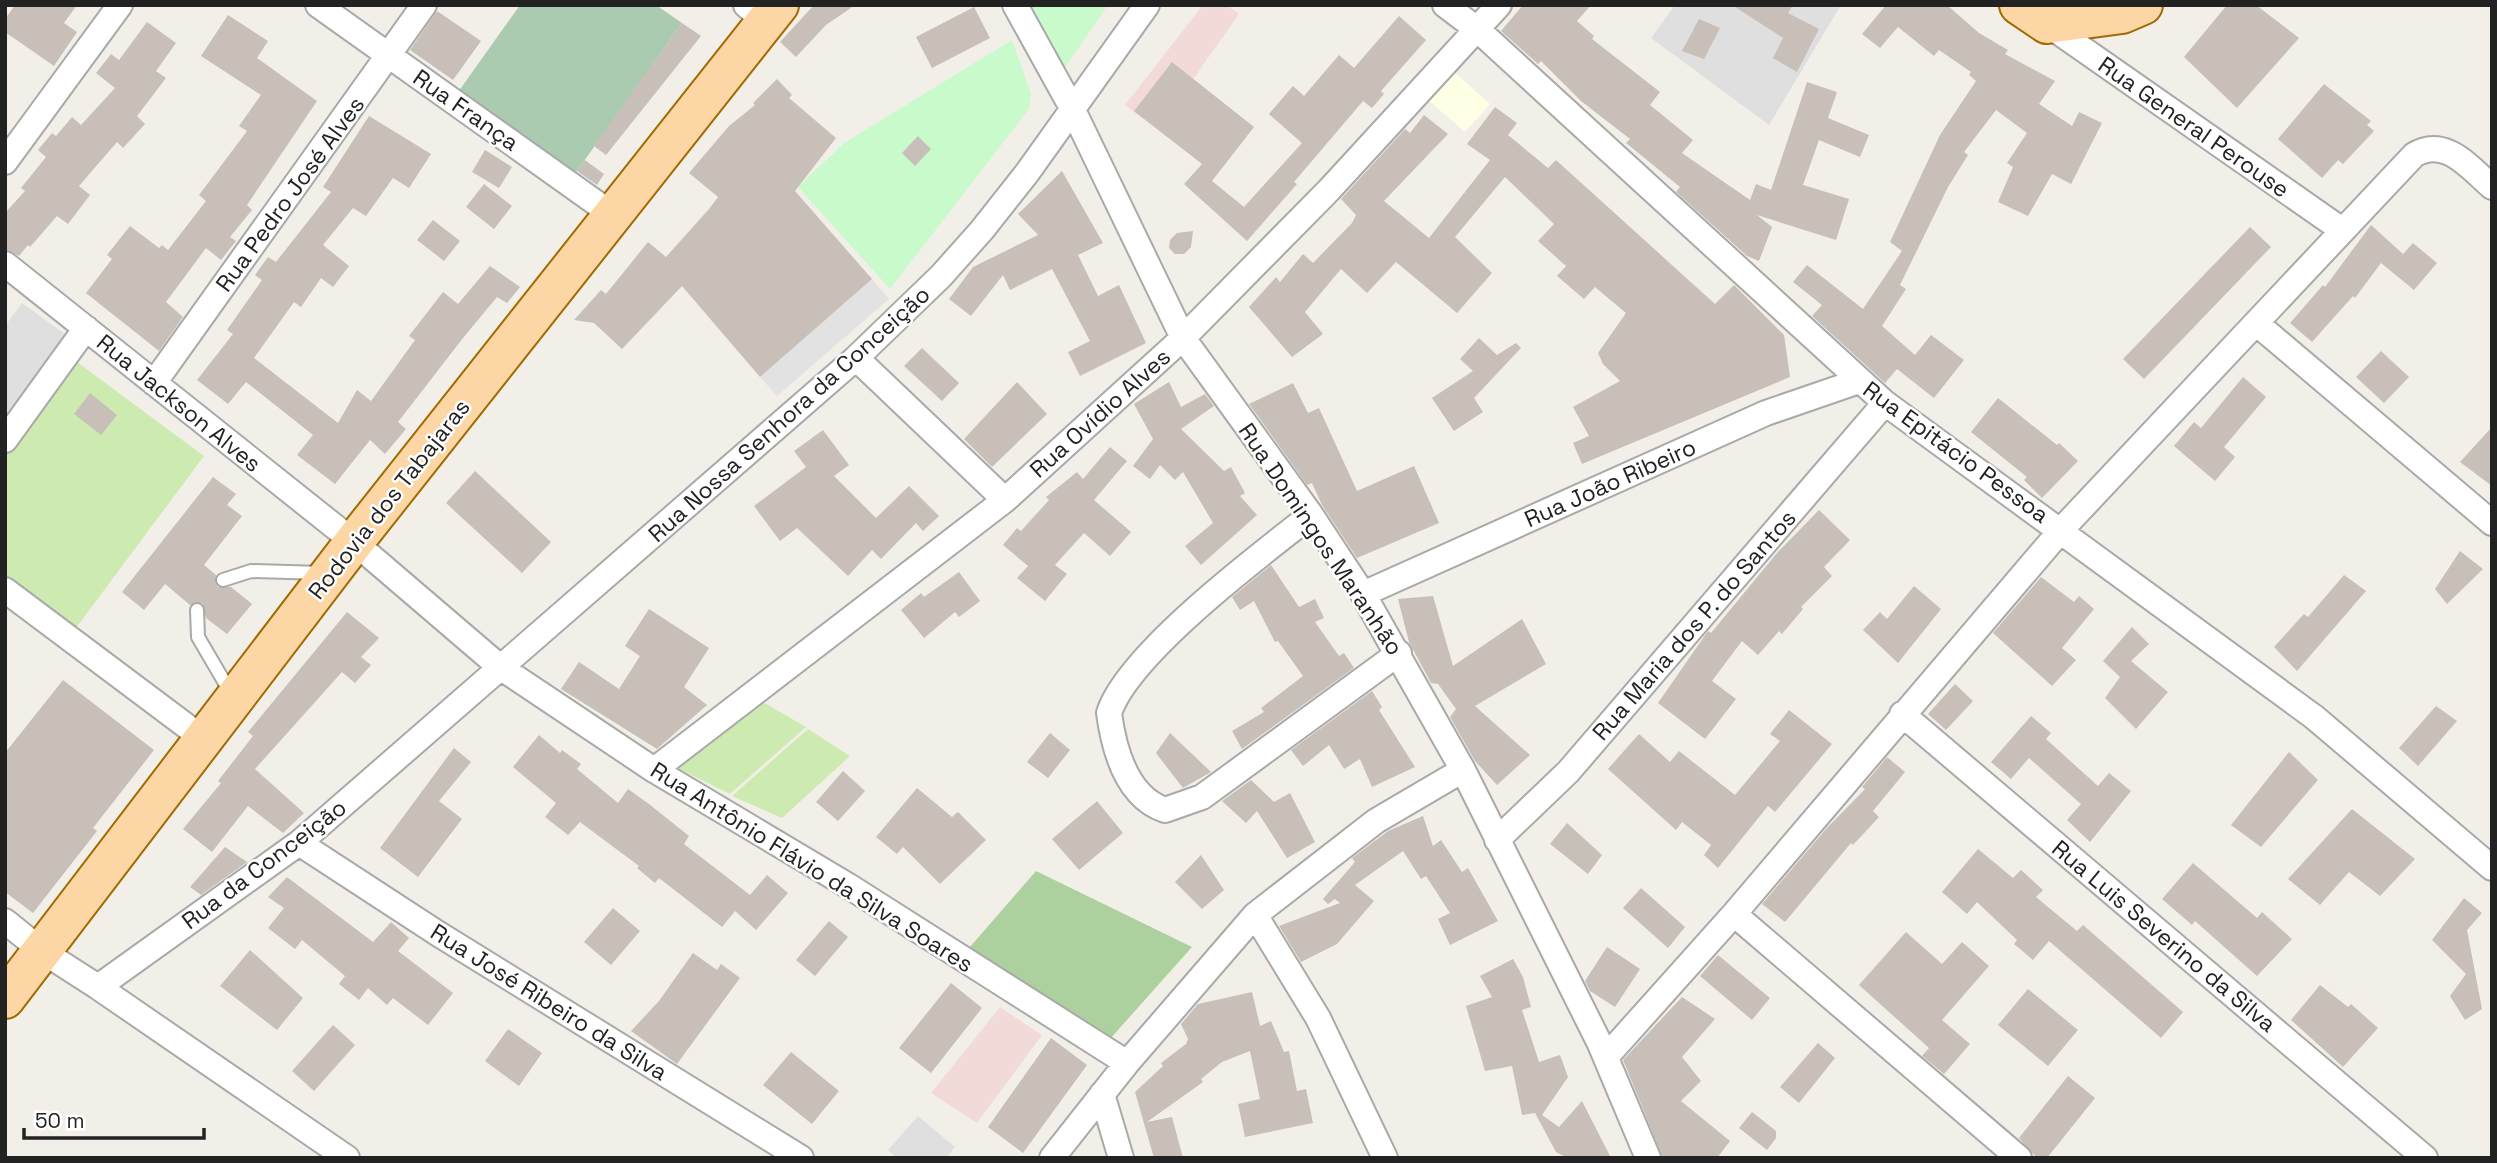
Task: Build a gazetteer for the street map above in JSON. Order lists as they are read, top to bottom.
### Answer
{
  "streets": {
    "main road": ["Rodovia dos Tabajaras"],
    "street": [
      "Rua França",
      "Rua General Perouse",
      "Rua Pedro José Alves",
      "Rua Jackson Alves",
      "Rua Ovídio Alves",
      "Rua Nossa Senhora da Conceição",
      "Rua Epitácio Pessoa",
      "Rua João Ribeiro",
      "Rua Domingos Maranhão",
      "Rua Maria dos P. do Santos",
      "Rua da Conceição",
      "Rua Antônio Flávio da Silva Soares",
      "Rua Luis Severino da Silva",
      "Rua José Ribeiro da Silva"
    ]
  },
  "crossings": [
    ["Rua França", "Rua Pedro José Alves"],
    ["Rua França", "Rodovia dos Tabajaras"],
    ["Rua Pedro José Alves", "Rua Jackson Alves"],
    ["Rua Jackson Alves", "Rua Nossa Senhora da Conceição"],
    ["Rua Jackson Alves", "Rodovia dos Tabajaras"],
    ["Rua Jackson Alves", "Rua Antônio Flávio da Silva Soares"],
    ["Rua Ovídio Alves", "Rua Epitácio Pessoa"],
    ["Rua Ovídio Alves", "Rua Domingos Maranhão"],
    ["Rua Ovídio Alves", "Rua Antônio Flávio da Silva Soares"],
    ["Rua Nossa Senhora da Conceição", "Rua Domingos Maranhão"],
    ["Rua Nossa Senhora da Conceição", "Rua da Conceição"],
    ["Rua Nossa Senhora da Conceição", "Rua Antônio Flávio da Silva Soares"],
    ["Rua Epitácio Pessoa", "Rua João Ribeiro"],
    ["Rua Epitácio Pessoa", "Rua Maria dos P. do Santos"],
    ["Rua João Ribeiro", "Rua Domingos Maranhão"],
    ["Rua Domingos Maranhão", "Rua Maria dos P. do Santos"],
    ["Rua da Conceição", "Rua José Ribeiro da Silva"]
  ],
  "scale_bar": "50 m"
}
